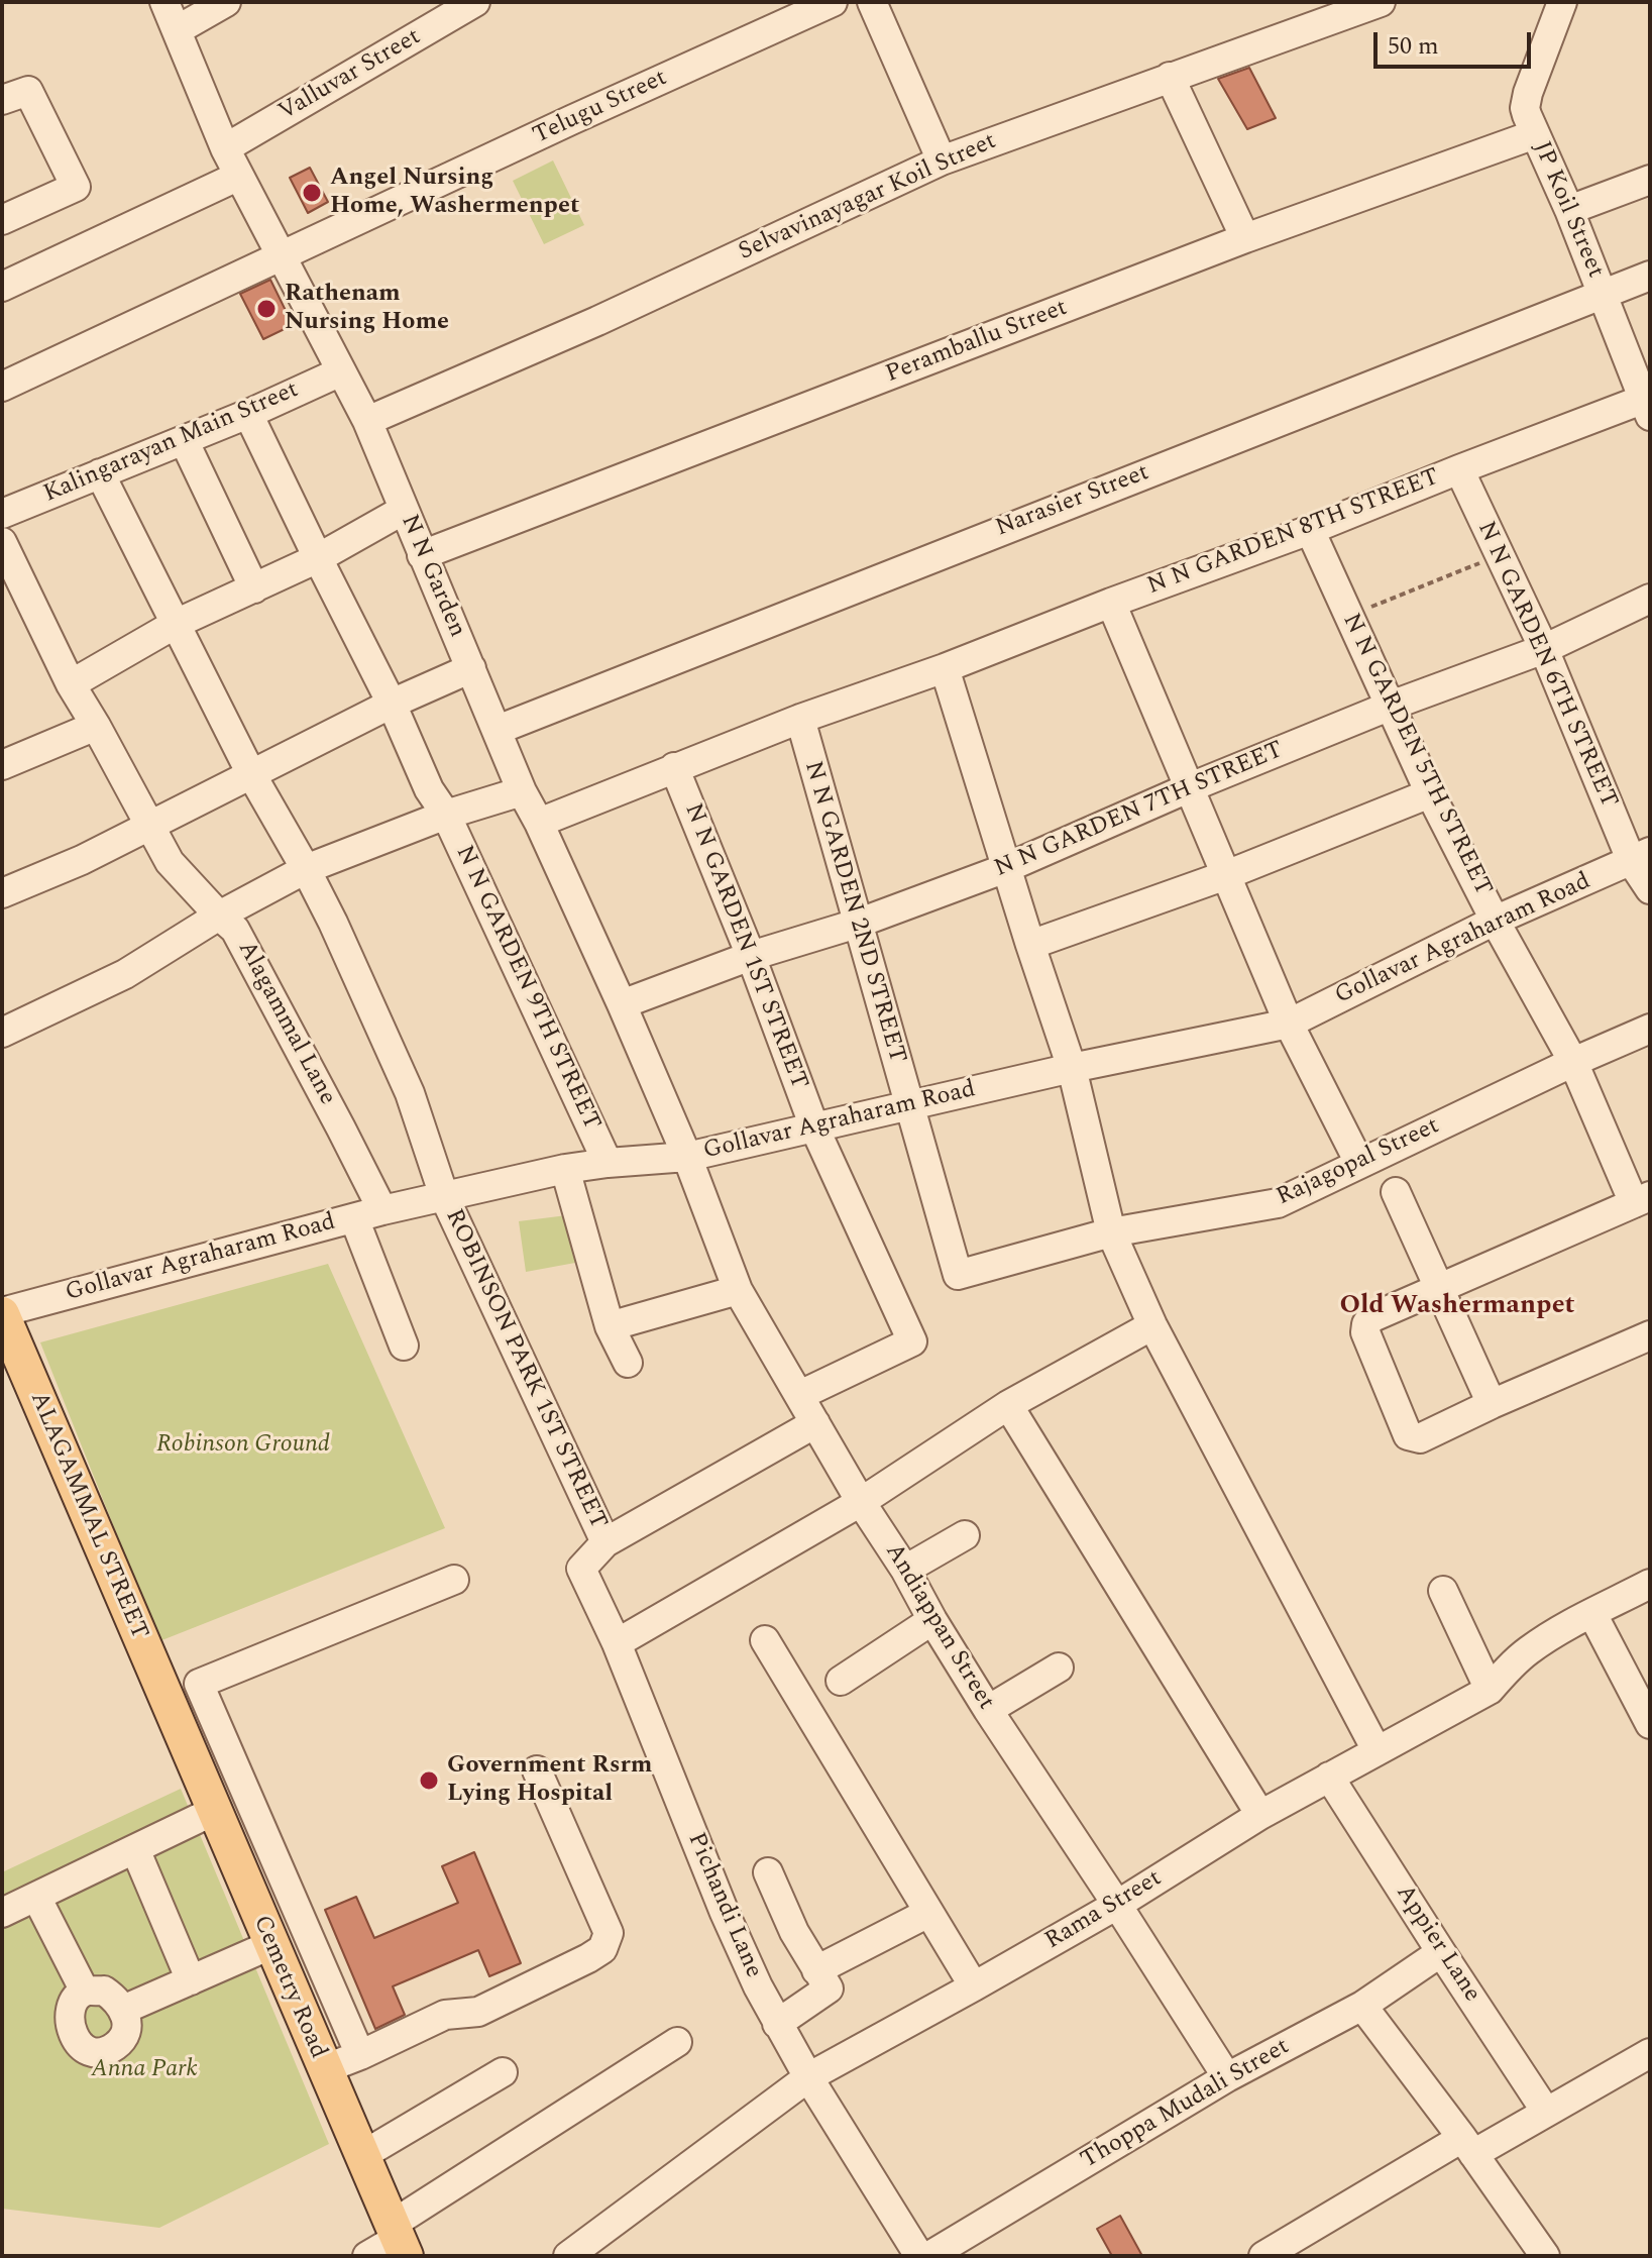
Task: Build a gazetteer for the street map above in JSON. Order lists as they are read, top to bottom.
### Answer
{
  "streets": {
    "main road": ["ALAGAMMAL STREET", "Cemetry Road"],
    "street": [
      "Valluvar Street",
      "Telugu Street",
      "Selvavinayagar Koil Street",
      "JP Koil Street",
      "Peramballu Street",
      "Kalingarayan Main Street",
      "Narasier Street",
      "N N GARDEN 8TH STREET",
      "N N Garden",
      "N N GARDEN 6TH STREET",
      "N N GARDEN 5TH STREET",
      "N N GARDEN 7TH STREET",
      "N N GARDEN 2ND STREET",
      "Gollavar Agraharam Road",
      "N N GARDEN 1ST STREET",
      "N N GARDEN 9TH STREET",
      "Alagammal Lane",
      "Rajagopal Street",
      "ROBINSON PARK 1ST STREET",
      "Andiappan Street",
      "Pichandi Lane",
      "Rama Street",
      "Appier Lane",
      "Thoppa Mudali Street"
    ]
  },
  "crossings": [
    ["Valluvar Street", "N N Garden"],
    ["Telugu Street", "N N Garden"],
    ["Selvavinayagar Koil Street", "N N Garden"],
    ["JP Koil Street", "Peramballu Street"],
    ["JP Koil Street", "Narasier Street"],
    ["JP Koil Street", "N N GARDEN 8TH STREET"],
    ["Peramballu Street", "N N Garden"],
    ["Kalingarayan Main Street", "N N Garden"],
    ["Kalingarayan Main Street", "N N GARDEN 9TH STREET"],
    ["Kalingarayan Main Street", "ROBINSON PARK 1ST STREET"],
    ["Narasier Street", "N N Garden"],
    ["N N GARDEN 8TH STREET", "N N Garden"],
    ["N N GARDEN 8TH STREET", "N N GARDEN 6TH STREET"],
    ["N N GARDEN 8TH STREET", "N N GARDEN 5TH STREET"],
    ["N N GARDEN 8TH STREET", "N N GARDEN 2ND STREET"],
    ["N N GARDEN 8TH STREET", "N N GARDEN 1ST STREET"],
    ["N N Garden", "N N GARDEN 7TH STREET"],
    ["N N Garden", "Gollavar Agraharam Road"],
    ["N N Garden", "Andiappan Street"],
    ["N N GARDEN 6TH STREET", "N N GARDEN 7TH STREET"],
    ["N N GARDEN 6TH STREET", "Gollavar Agraharam Road"],
    ["N N GARDEN 5TH STREET", "N N GARDEN 7TH STREET"],
    ["N N GARDEN 5TH STREET", "Gollavar Agraharam Road"],
    ["N N GARDEN 5TH STREET", "Rajagopal Street"],
    ["N N GARDEN 7TH STREET", "N N GARDEN 2ND STREET"],
    ["N N GARDEN 7TH STREET", "N N GARDEN 1ST STREET"],
    ["N N GARDEN 2ND STREET", "Gollavar Agraharam Road"],
    ["N N GARDEN 2ND STREET", "Rajagopal Street"],
    ["Gollavar Agraharam Road", "N N GARDEN 1ST STREET"],
    ["Gollavar Agraharam Road", "N N GARDEN 9TH STREET"],
    ["Gollavar Agraharam Road", "Alagammal Lane"],
    ["Gollavar Agraharam Road", "ROBINSON PARK 1ST STREET"],
    ["Gollavar Agraharam Road", "ALAGAMMAL STREET"],
    ["Gollavar Agraharam Road", "Andiappan Street"],
    ["N N GARDEN 1ST STREET", "Andiappan Street"],
    ["ROBINSON PARK 1ST STREET", "Pichandi Lane"],
    ["ALAGAMMAL STREET", "Cemetry Road"],
    ["Andiappan Street", "Rama Street"],
    ["Andiappan Street", "Thoppa Mudali Street"],
    ["Pichandi Lane", "Rama Street"],
    ["Rama Street", "Appier Lane"],
    ["Appier Lane", "Thoppa Mudali Street"]
  ],
  "districts": ["Old Washermanpet"],
  "parks": ["Robinson Ground", "Anna Park"],
  "places": ["Angel Nursing Home, Washermenpet", "Rathenam Nursing Home", "Government Rsrm Lying Hospital"],
  "scale_bar": "50 m"
}
